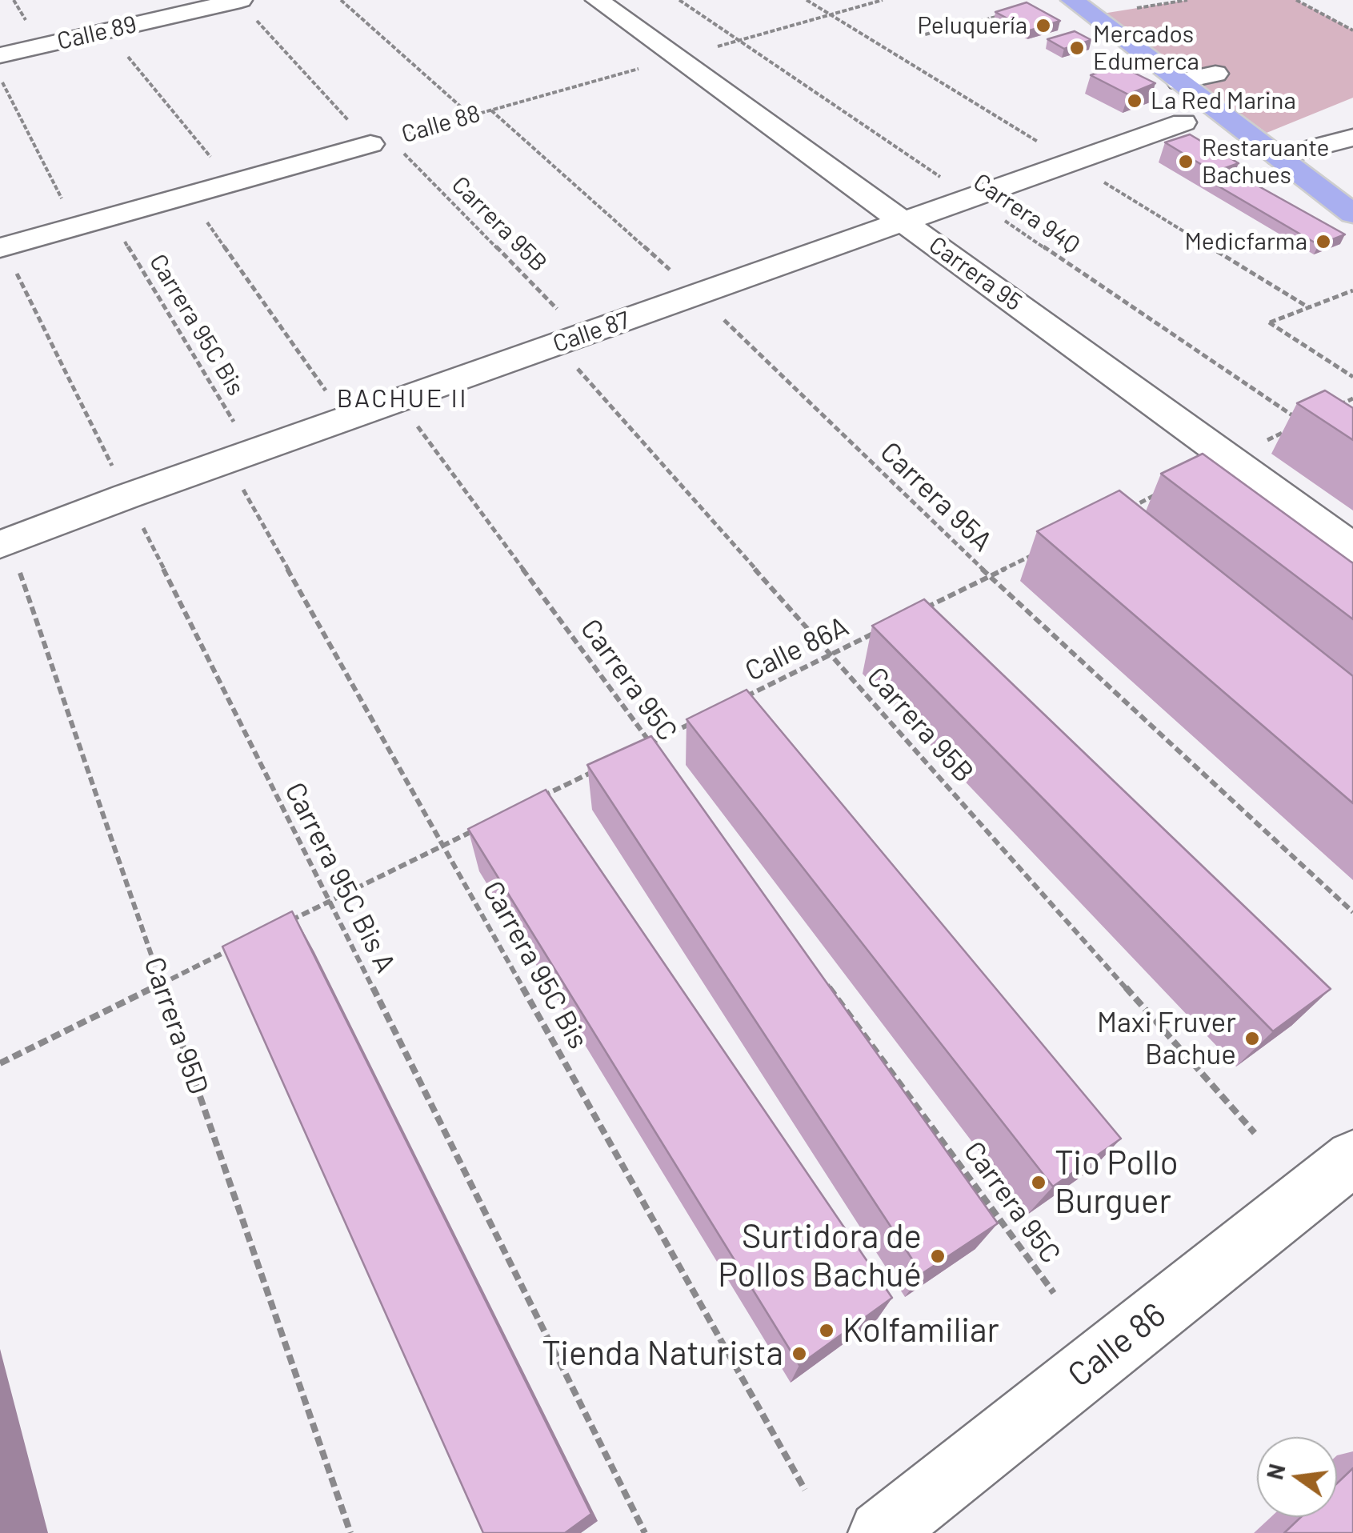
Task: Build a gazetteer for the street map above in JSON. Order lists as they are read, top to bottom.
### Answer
{
  "streets": {
    "street": [
      "Calle 89",
      "Calle 88",
      "Carrera 95",
      "Calle 87",
      "Calle 86"
    ],
    "path": [
      "Carrera 94Q",
      "Carrera 95B",
      "Carrera 95C Bis",
      "Carrera 95A",
      "Calle 86A",
      "Carrera 95C",
      "Carrera 95C Bis A",
      "Carrera 95D"
    ]
  },
  "crossings": [
    ["Calle 89", "Carrera 95B"],
    ["Calle 88", "Carrera 94Q"],
    ["Calle 88", "Carrera 95B"],
    ["Calle 88", "Carrera 95"],
    ["Calle 88", "Carrera 95C Bis"],
    ["Calle 88", "Carrera 95A"],
    ["Calle 88", "Carrera 95C Bis A"],
    ["Carrera 94Q", "Calle 87"],
    ["Carrera 95B", "Calle 87"],
    ["Carrera 95B", "Calle 86A"],
    ["Carrera 95", "Calle 87"],
    ["Carrera 95C Bis", "Calle 87"],
    ["Calle 87", "Carrera 95A"],
    ["Calle 87", "Carrera 95C"],
    ["Calle 87", "Carrera 95C Bis A"],
    ["Calle 87", "Carrera 95D"]
  ],
  "districts": ["BACHUE II"],
  "places": [
    "Peluquería",
    "Mercados Edumerca",
    "La Red Marina",
    "Restaruante Bachues",
    "Medicfarma",
    "Maxi Fruver Bachue",
    "Tio Pollo Burguer",
    "Surtidora de Pollos Bachué",
    "Kolfamiliar",
    "Tienda Naturista"
  ],
  "north": "left"
}
